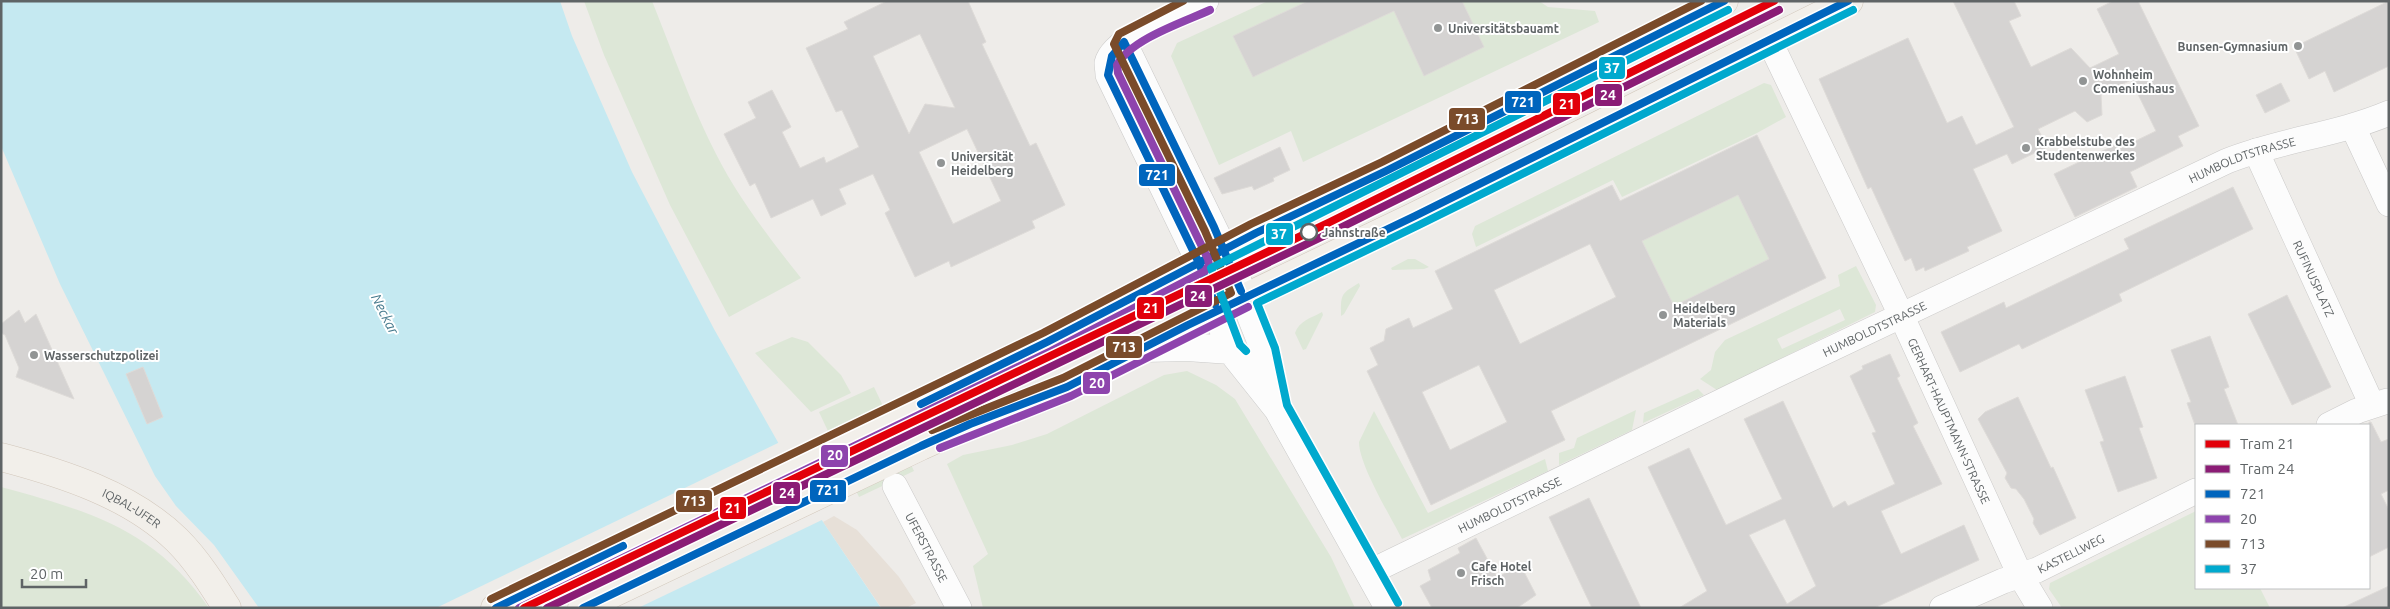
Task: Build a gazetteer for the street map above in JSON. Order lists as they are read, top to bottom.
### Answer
{
  "streets": {
    "main road": ["IQBAL-UFER"],
    "street": [
      "HUMBOLDTSTRASSE",
      "RUFINUSPLATZ",
      "GERHART-HAUPTMANN-STRASSE",
      "UFERSTRASSE",
      "KASTELLWEG"
    ]
  },
  "crossings": [
    ["HUMBOLDTSTRASSE", "RUFINUSPLATZ"],
    ["HUMBOLDTSTRASSE", "GERHART-HAUPTMANN-STRASSE"],
    ["GERHART-HAUPTMANN-STRASSE", "KASTELLWEG"]
  ],
  "water": ["Neckar"],
  "places": [
    "Universitätsbauamt",
    "Bunsen-Gymnasium",
    "Wohnheim Comeniushaus",
    "Krabbelstube des Studentenwerkes",
    "Universität Heidelberg",
    "Jahnstraße",
    "Heidelberg Materials",
    "Wasserschutzpolizei",
    "Cafe Hotel Frisch"
  ],
  "lines": [
    "tram line 21",
    "transit line 721",
    "transit line 713",
    "tram line 24",
    "transit line 20",
    "transit line 37"
  ],
  "legend": [
    "Tram 21",
    "Tram 24",
    "721",
    "20",
    "713",
    "37"
  ],
  "scale_bar": "20 m"
}
